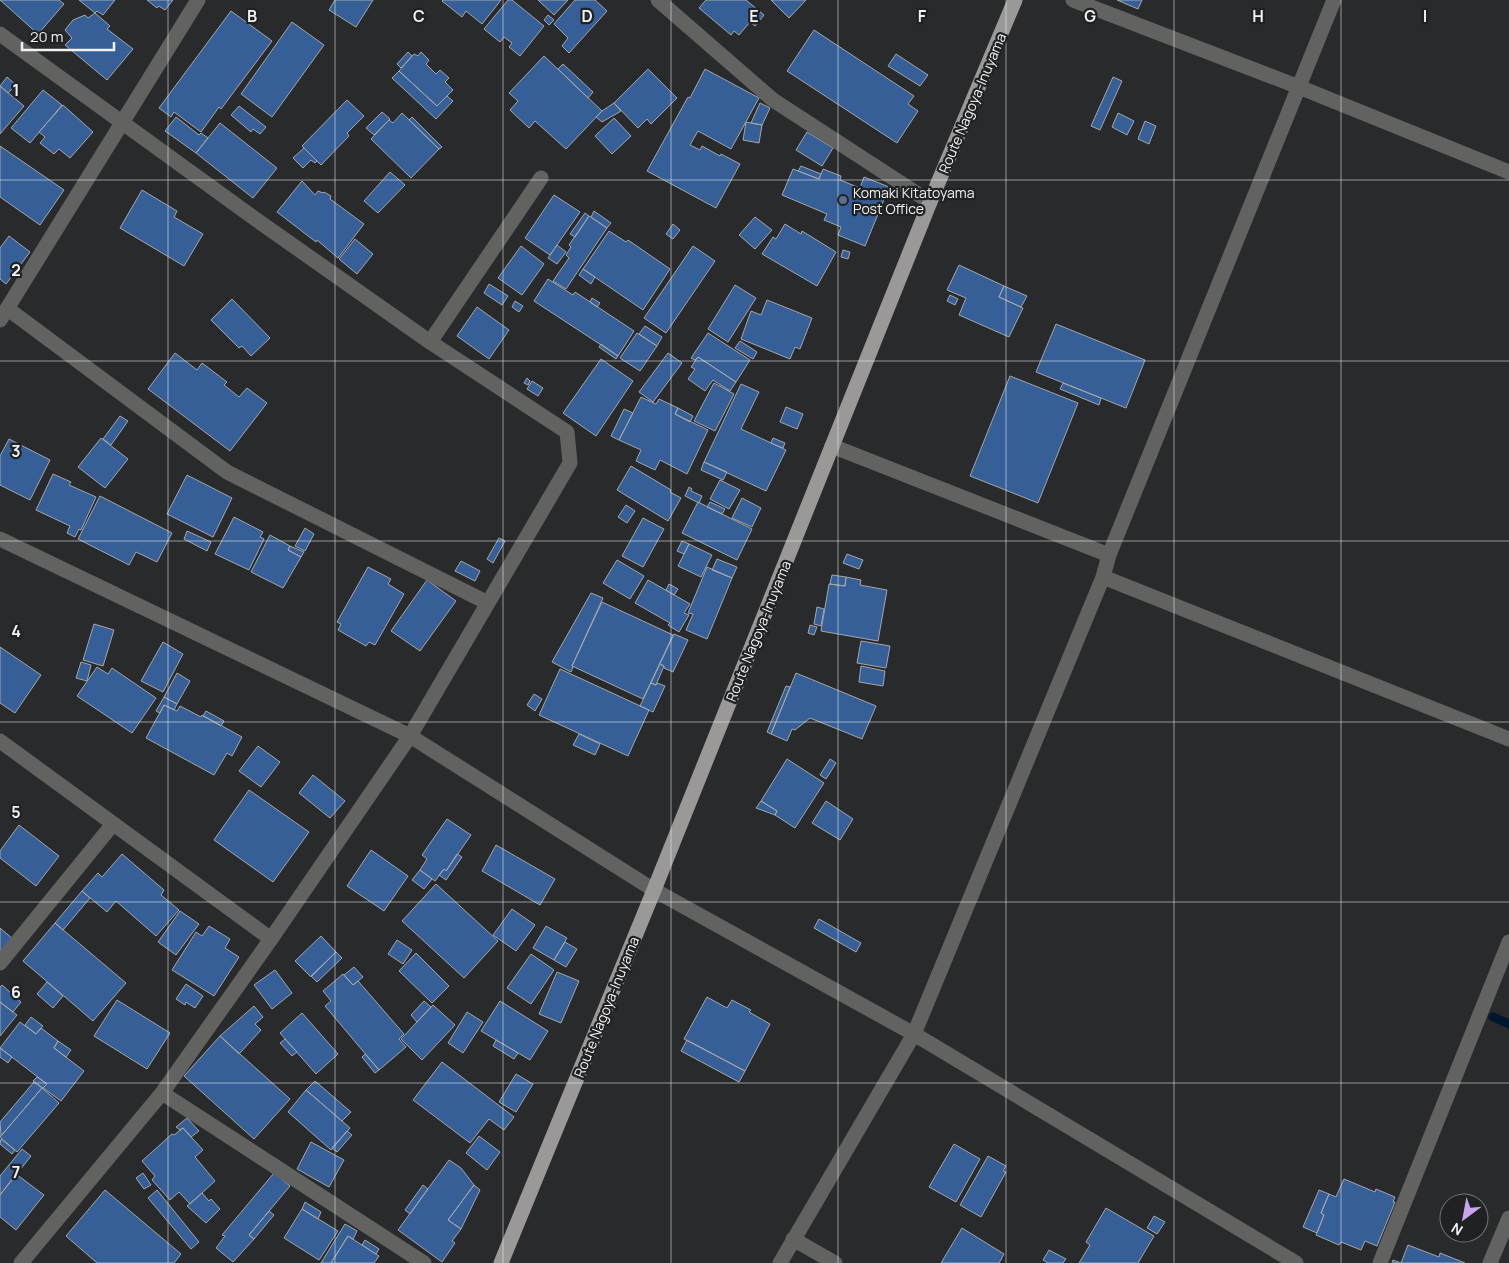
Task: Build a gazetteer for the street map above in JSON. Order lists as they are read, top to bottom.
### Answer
{
  "streets": {
    "main road": ["Route Nagoya-Inuyama"]
  },
  "places": ["Komaki Kitatoyama Post Office"],
  "scale_bar": "20 m",
  "north": "bottom left",
  "grid": {
    "columns": [
      "B",
      "C",
      "D",
      "E",
      "F",
      "G",
      "H",
      "I"
    ],
    "rows": [
      "1",
      "2",
      "3",
      "4",
      "5",
      "6",
      "7"
    ]
  }
}
